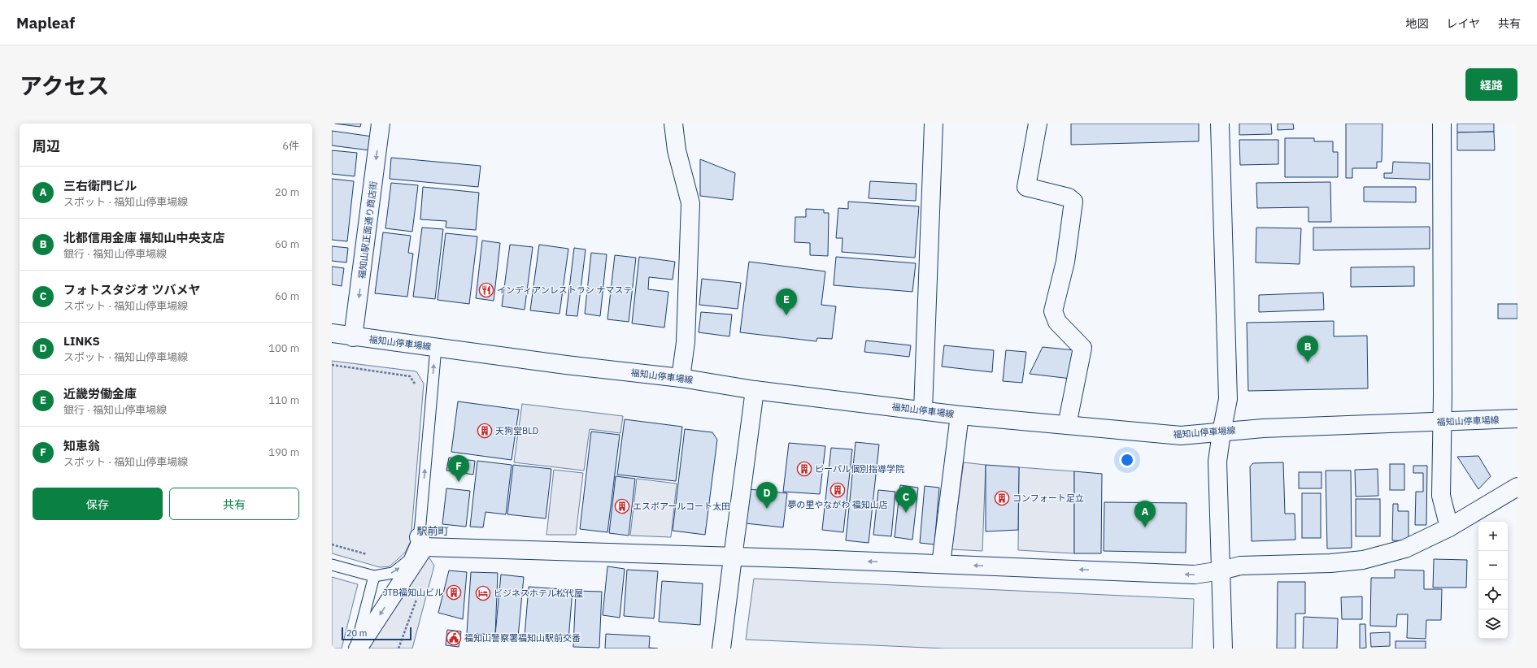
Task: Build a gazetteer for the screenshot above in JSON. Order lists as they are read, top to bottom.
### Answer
{
  "streets": {
    "street": ["福知山駅正面通り商店街", "福知山停車場線"]
  },
  "crossings": [
    ["福知山駅正面通り商店街", "福知山停車場線"]
  ],
  "one_way": ["福知山駅正面通り商店街"],
  "districts": ["駅前町"],
  "places": {
    "restaurant": ["インディアンレストラン ナマステ"],
    "building": [
      "天狗堂BLD",
      "ビーパル個別指導学院",
      "夢の里やながわ 福知山店",
      "コンフォート足立",
      "エスポアールコート太田",
      "JTB福知山ビル"
    ],
    "hotel": ["ビジネスホテル松代屋"],
    "public building": ["福知山警察署福知山駅前交番"]
  },
  "scale_bar": "20 m",
  "page": {
    "header": "Mapleaf",
    "nav": ["地図", "レイヤ", "共有"],
    "title": "アクセス",
    "buttons": [
      "経路",
      ["保存", "共有"]
    ],
    "heading": ["周辺", "6件"],
    "list": [
      {
        "mark": "A",
        "name": "三右衛門ビル",
        "note": "スポット · 福知山停車場線",
        "value": "20 m"
      },
      {
        "mark": "B",
        "name": "北都信用金庫 福知山中央支店",
        "note": "銀行 · 福知山停車場線",
        "value": "60 m"
      },
      {
        "mark": "C",
        "name": "フォトスタジオ ツバメヤ",
        "note": "スポット · 福知山停車場線",
        "value": "60 m"
      },
      {
        "mark": "D",
        "name": "LINKS",
        "note": "スポット · 福知山停車場線",
        "value": "100 m"
      },
      {
        "mark": "E",
        "name": "近畿労働金庫",
        "note": "銀行 · 福知山停車場線",
        "value": "110 m"
      },
      {
        "mark": "F",
        "name": "知恵翁",
        "note": "スポット · 福知山停車場線",
        "value": "190 m"
      }
    ],
    "pins": [
      "E",
      "B",
      "F",
      "D",
      "C",
      "A"
    ],
    "map_buttons": ["+", "−"],
    "scale": "20 m"
  }
}
